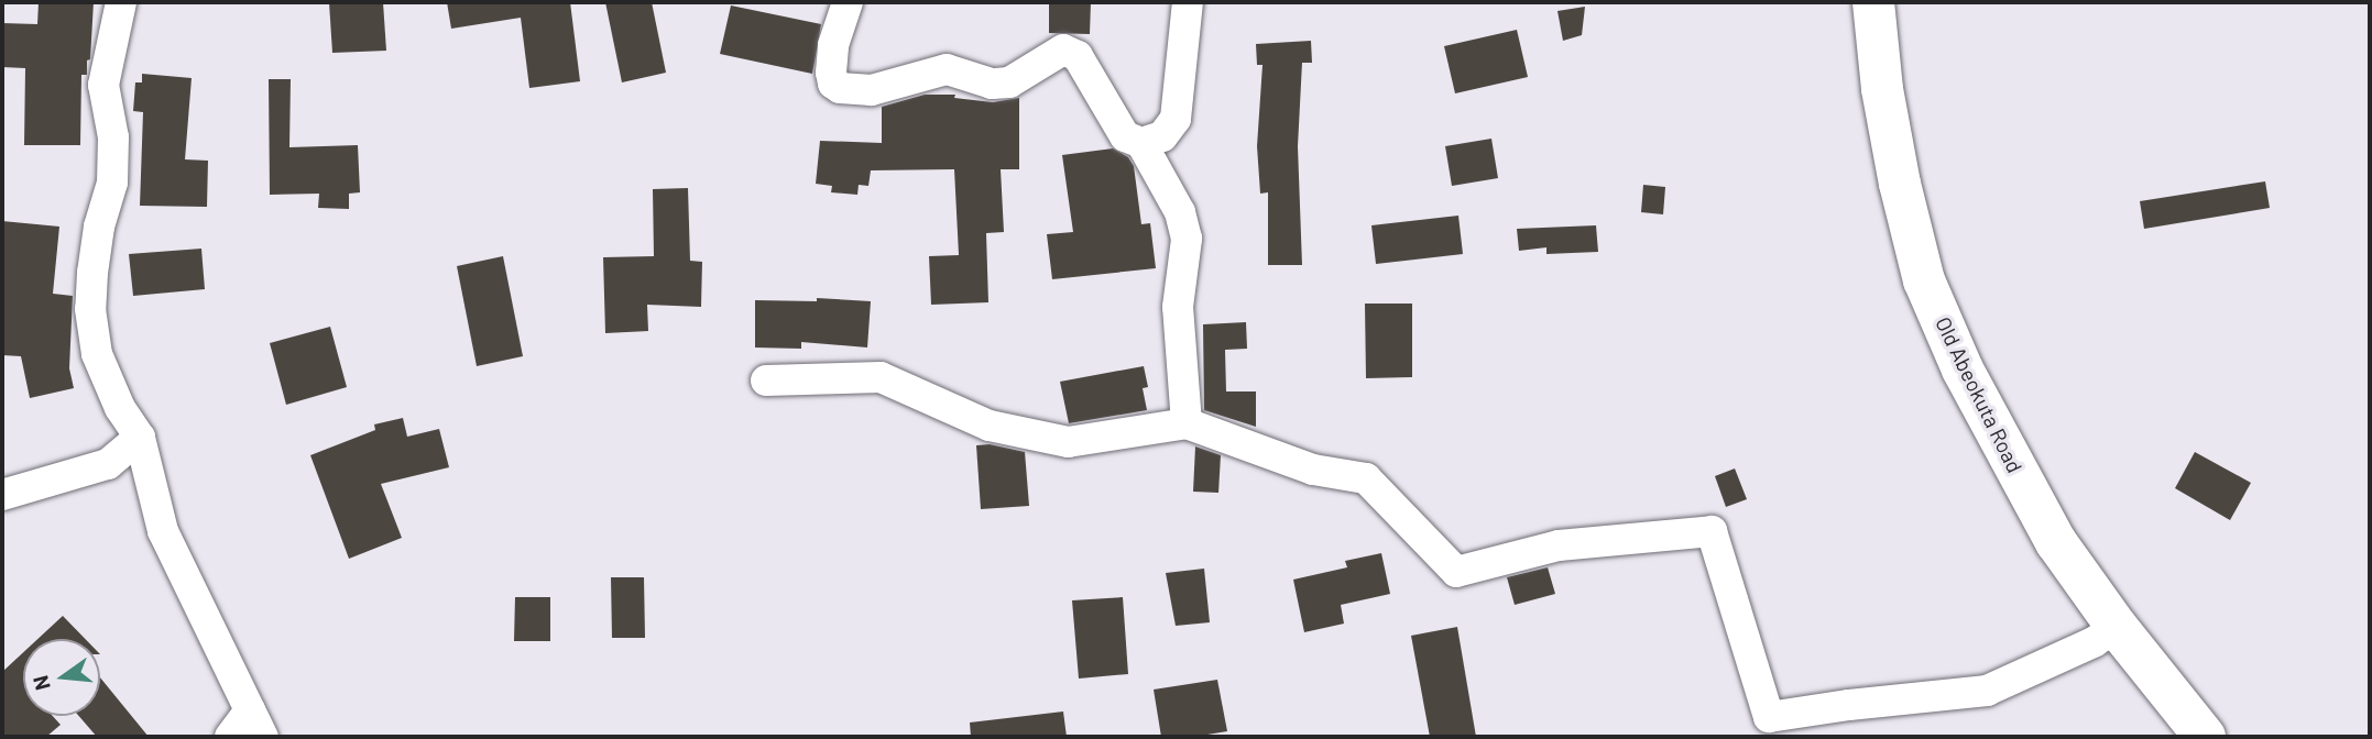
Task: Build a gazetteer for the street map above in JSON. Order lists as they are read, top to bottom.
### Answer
{
  "streets": {
    "highway": ["Old Abeokuta Road"]
  },
  "north": "left"
}
